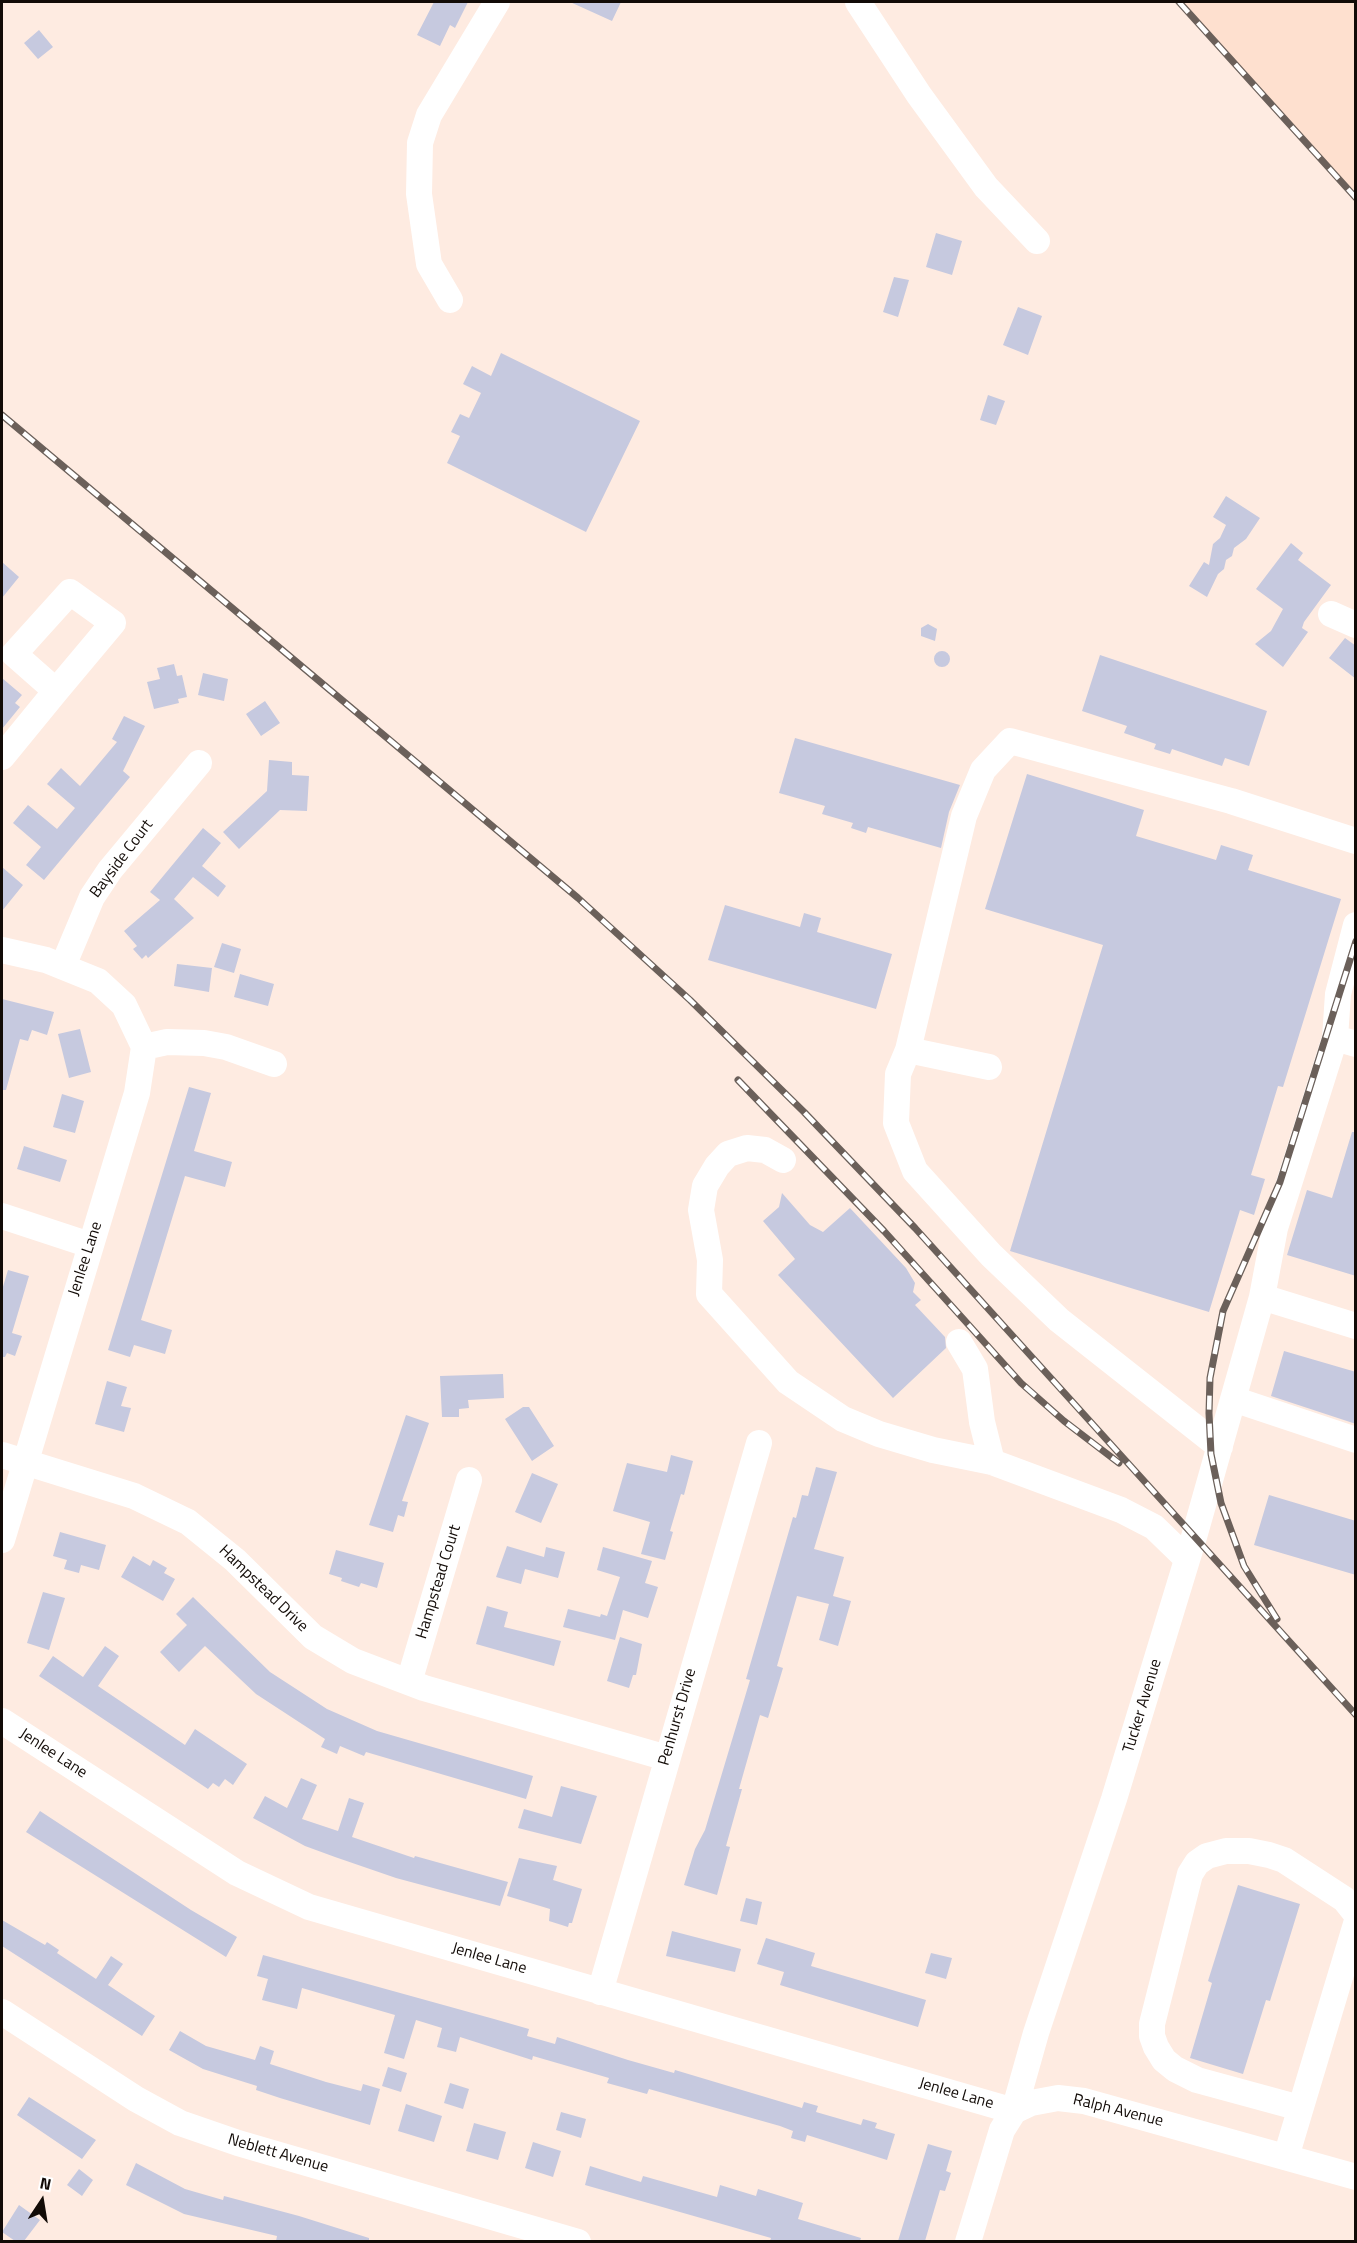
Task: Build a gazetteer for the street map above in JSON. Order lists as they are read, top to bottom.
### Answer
{
  "streets": {
    "street": [
      "Bayside Court",
      "Jenlee Lane",
      "Hampstead Court",
      "Hampstead Drive",
      "Tucker Avenue",
      "Penhurst Drive",
      "Ralph Avenue",
      "Neblett Avenue"
    ]
  },
  "crossings": [
    ["Jenlee Lane", "Hampstead Drive"],
    ["Jenlee Lane", "Tucker Avenue"],
    ["Jenlee Lane", "Penhurst Drive"],
    ["Jenlee Lane", "Ralph Avenue"],
    ["Hampstead Court", "Hampstead Drive"],
    ["Hampstead Drive", "Penhurst Drive"],
    ["Tucker Avenue", "Ralph Avenue"]
  ],
  "north": "top"
}
